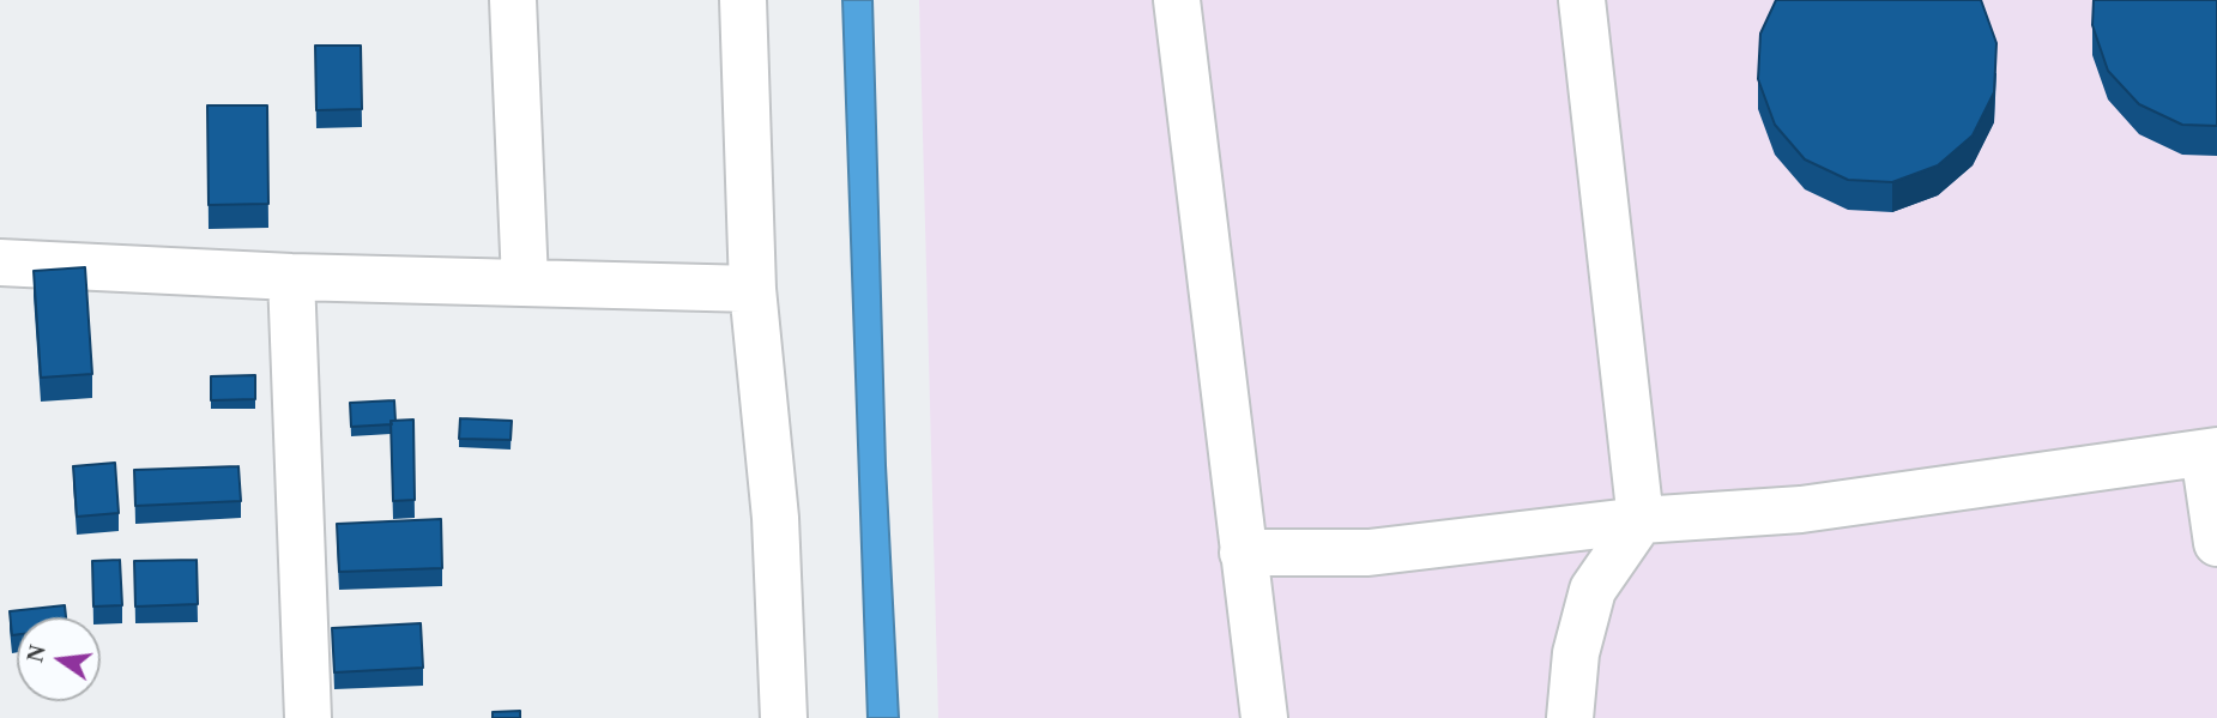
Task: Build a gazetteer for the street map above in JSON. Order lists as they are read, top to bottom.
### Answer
{
  "north": "left"
}
